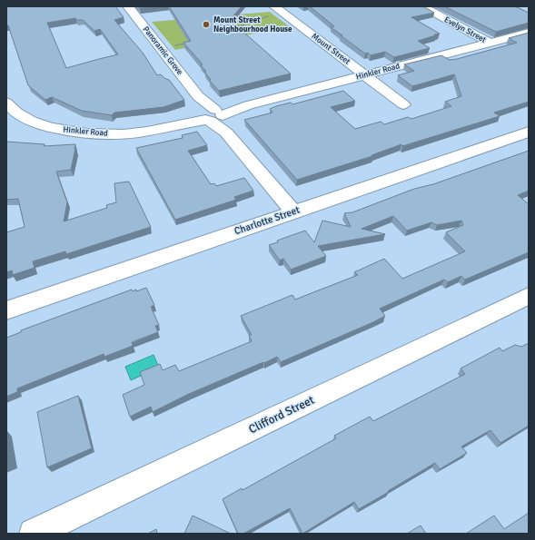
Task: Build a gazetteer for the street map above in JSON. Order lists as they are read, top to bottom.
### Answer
{
  "streets": {
    "street": [
      "Evelyn Street",
      "Mount Street",
      "Panoramic Grove",
      "Hinkler Road",
      "Charlotte Street",
      "Clifford Street"
    ]
  },
  "crossings": [
    ["Evelyn Street", "Hinkler Road"],
    ["Mount Street", "Hinkler Road"],
    ["Panoramic Grove", "Hinkler Road"],
    ["Panoramic Grove", "Charlotte Street"]
  ],
  "places": ["Mount Street Neighbourhood House"]
}
